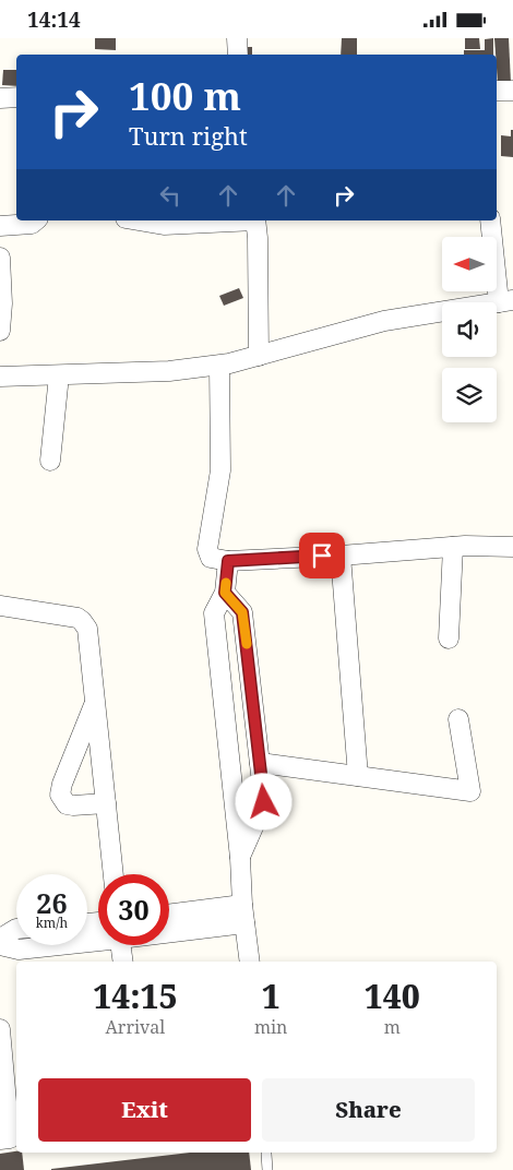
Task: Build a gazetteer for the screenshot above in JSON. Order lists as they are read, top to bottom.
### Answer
{
  "north": "left",
  "page": {
    "status": "14:14",
    "turn": ["100 m", "Turn right"],
    "speed": "26 km/h",
    "limit": "30",
    "eta": [
      "14:15",
      "Arrival",
      "1",
      "min",
      "140",
      "m"
    ],
    "buttons": ["Exit", "Share"]
  }
}
